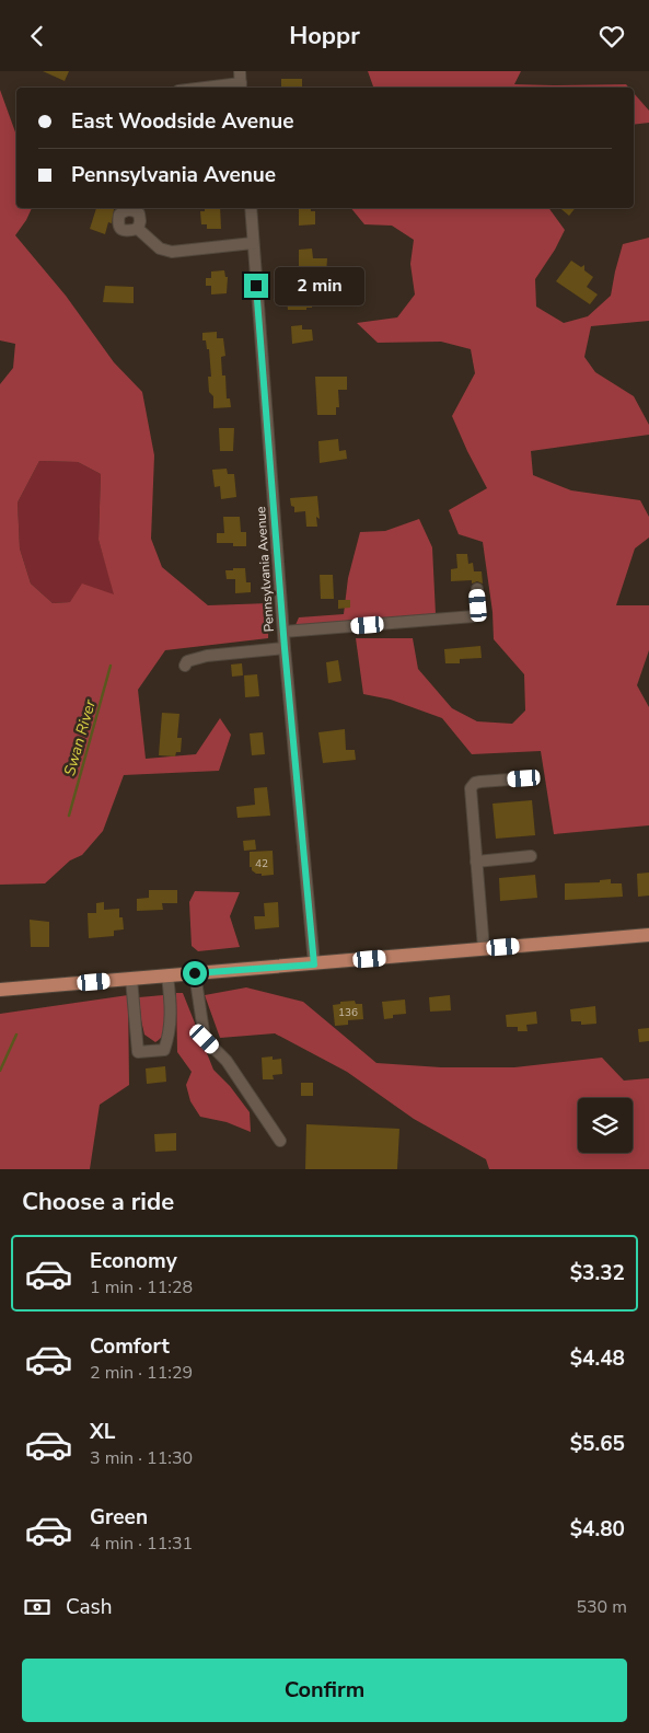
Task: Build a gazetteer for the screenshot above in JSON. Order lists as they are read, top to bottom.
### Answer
{
  "streets": {
    "street": ["Pennsylvania Avenue"]
  },
  "water": ["Swan River"],
  "house_numbers": ["42", "136"],
  "page": {
    "header": "Hoppr",
    "banner": ["East Woodside Avenue", "Pennsylvania Avenue"],
    "bubble": "2 min",
    "heading": "Choose a ride",
    "list": [
      {
        "name": "Economy",
        "note": "1 min · 11:28",
        "value": "$3.32"
      },
      {
        "name": "Comfort",
        "note": "2 min · 11:29",
        "value": "$4.48"
      },
      {
        "name": "XL",
        "note": "3 min · 11:30",
        "value": "$5.65"
      },
      {
        "name": "Green",
        "note": "4 min · 11:31",
        "value": "$4.80"
      }
    ],
    "pay": ["Cash", "530 m"],
    "buttons": "Confirm"
  }
}
